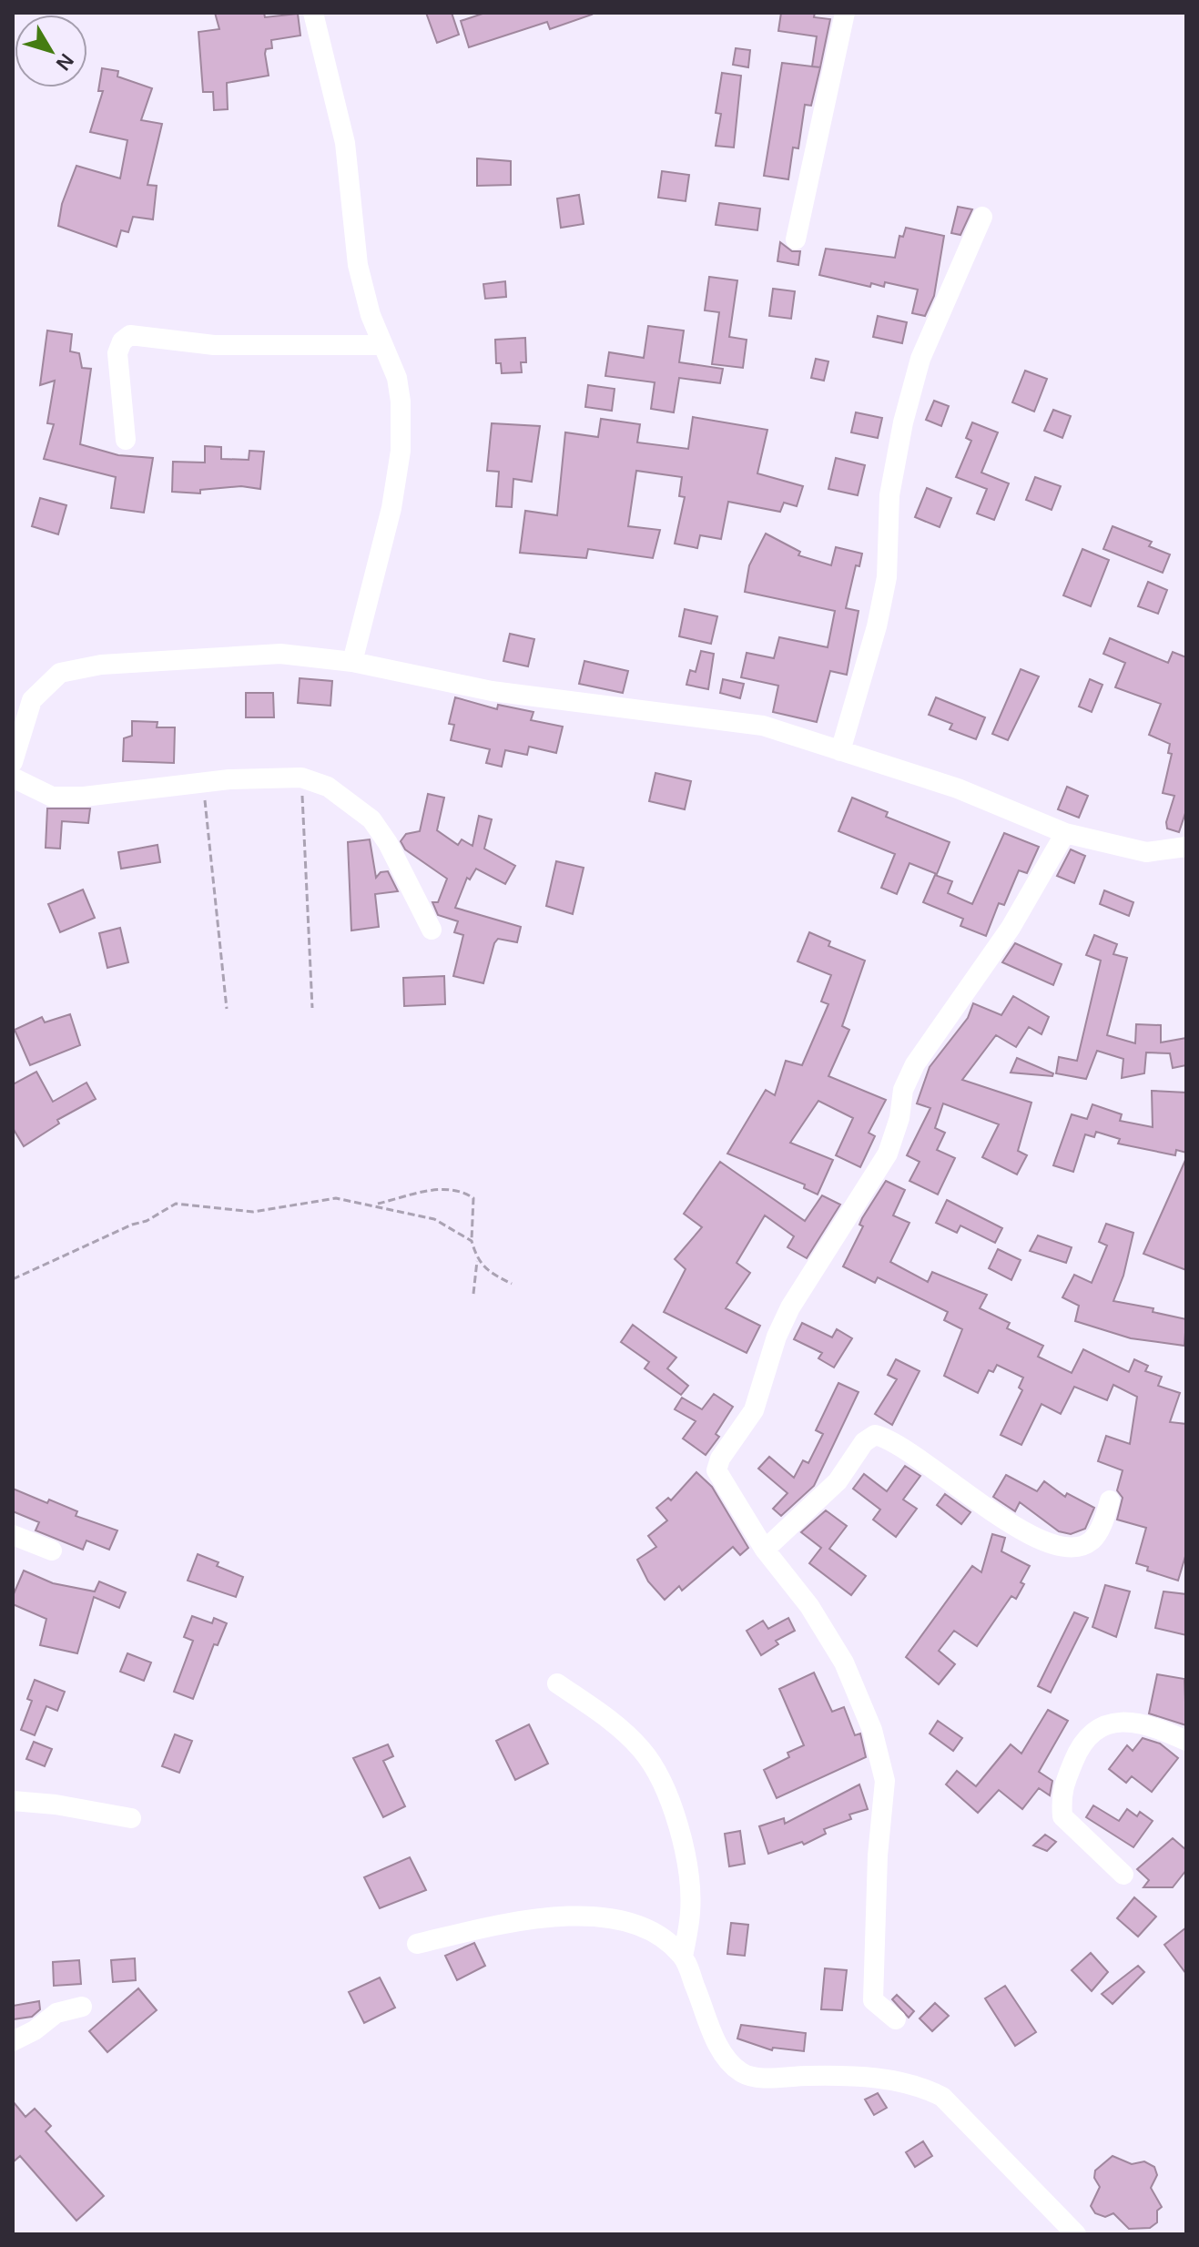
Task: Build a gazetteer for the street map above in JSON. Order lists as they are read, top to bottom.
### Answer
{
  "north": "bottom right"
}
